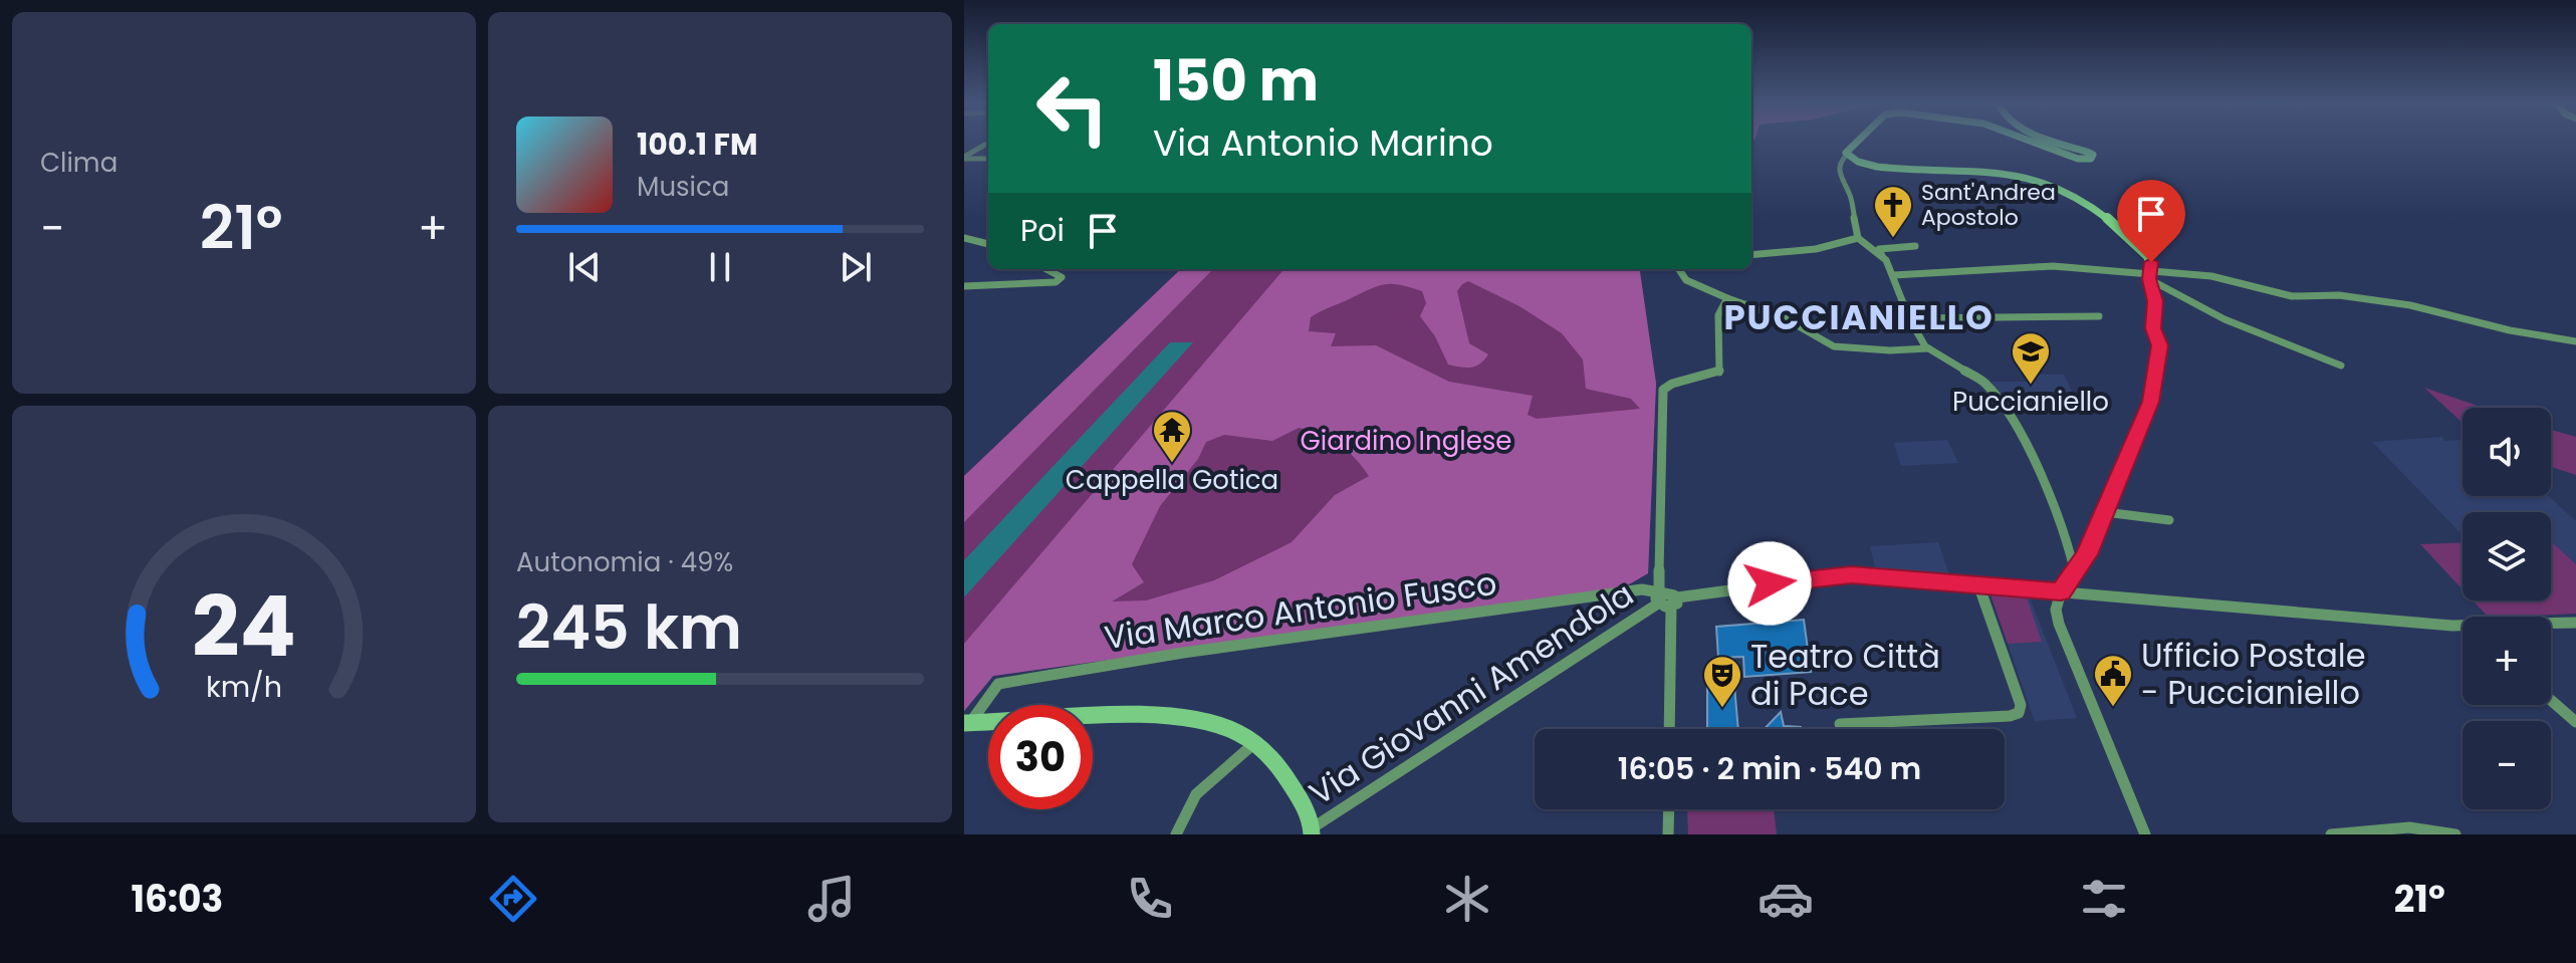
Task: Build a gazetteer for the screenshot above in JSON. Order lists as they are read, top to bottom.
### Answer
{
  "streets": {
    "street": ["Via Marco Antonio Fusco", "Via Giovanni Amendola"]
  },
  "crossings": [
    ["Via Marco Antonio Fusco", "Via Giovanni Amendola"]
  ],
  "districts": ["PUCCIANIELLO"],
  "parks": ["Giardino Inglese"],
  "places": {
    "church": ["Sant'Andrea Apostolo"],
    "school or university": ["Puccianiello"],
    "temple": ["Cappella Gotica"],
    "public building": ["Ufficio Postale - Puccianiello"],
    "theatre": ["Teatro Città di Pace"]
  },
  "page": {
    "tile": [
      "Clima",
      ["Autonomia · 49%", "245 km"]
    ],
    "turn": ["150 m", "Via Antonio Marino"],
    "song": ["100.1 FM", "Musica"],
    "then": "Poi",
    "heat": ["−", "21°", "+"],
    "map_buttons": ["+", "−"],
    "limit": "30",
    "trip": "16:05 · 2 min · 540 m",
    "tabs": ["16:03", "21°"],
    "gauge": ["24", "km/h"]
  }
}
